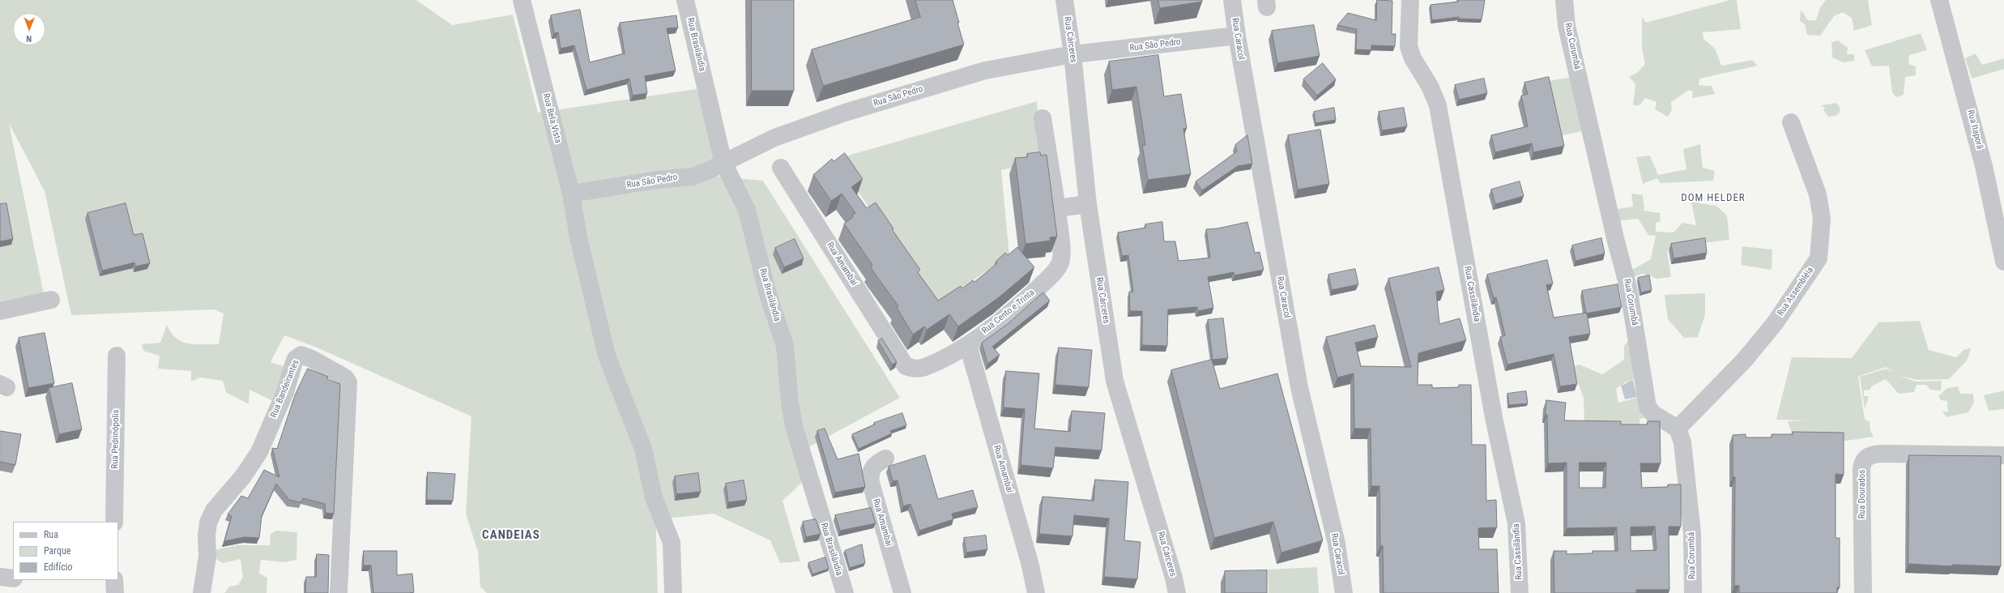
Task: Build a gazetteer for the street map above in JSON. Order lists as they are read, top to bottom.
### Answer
{
  "streets": {
    "street": [
      "Rua Caracol",
      "Rua Cárceres",
      "Rua Brasilândia",
      "Rua São Pedro",
      "Rua Corumbá",
      "Rua Bela Vista",
      "Rua Itaporã",
      "Rua Amambaí",
      "Rua Assembléia",
      "Rua Cassilândia",
      "Rua Cento e Trinta",
      "Rua Bandeirantes",
      "Rua Pedrinópolis",
      "Rua Dourados",
      "Rua Amambai"
    ]
  },
  "crossings": [
    ["Rua Caracol", "Rua São Pedro"],
    ["Rua Cárceres", "Rua São Pedro"],
    ["Rua Brasilândia", "Rua São Pedro"],
    ["Rua São Pedro", "Rua Bela Vista"],
    ["Rua Corumbá", "Rua Assembléia"],
    ["Rua Amambaí", "Rua Cento e Trinta"]
  ],
  "districts": ["DOM HELDER", "CANDEIAS"],
  "legend": ["Rua", "Parque", "Edifício"],
  "north": "bottom"
}
